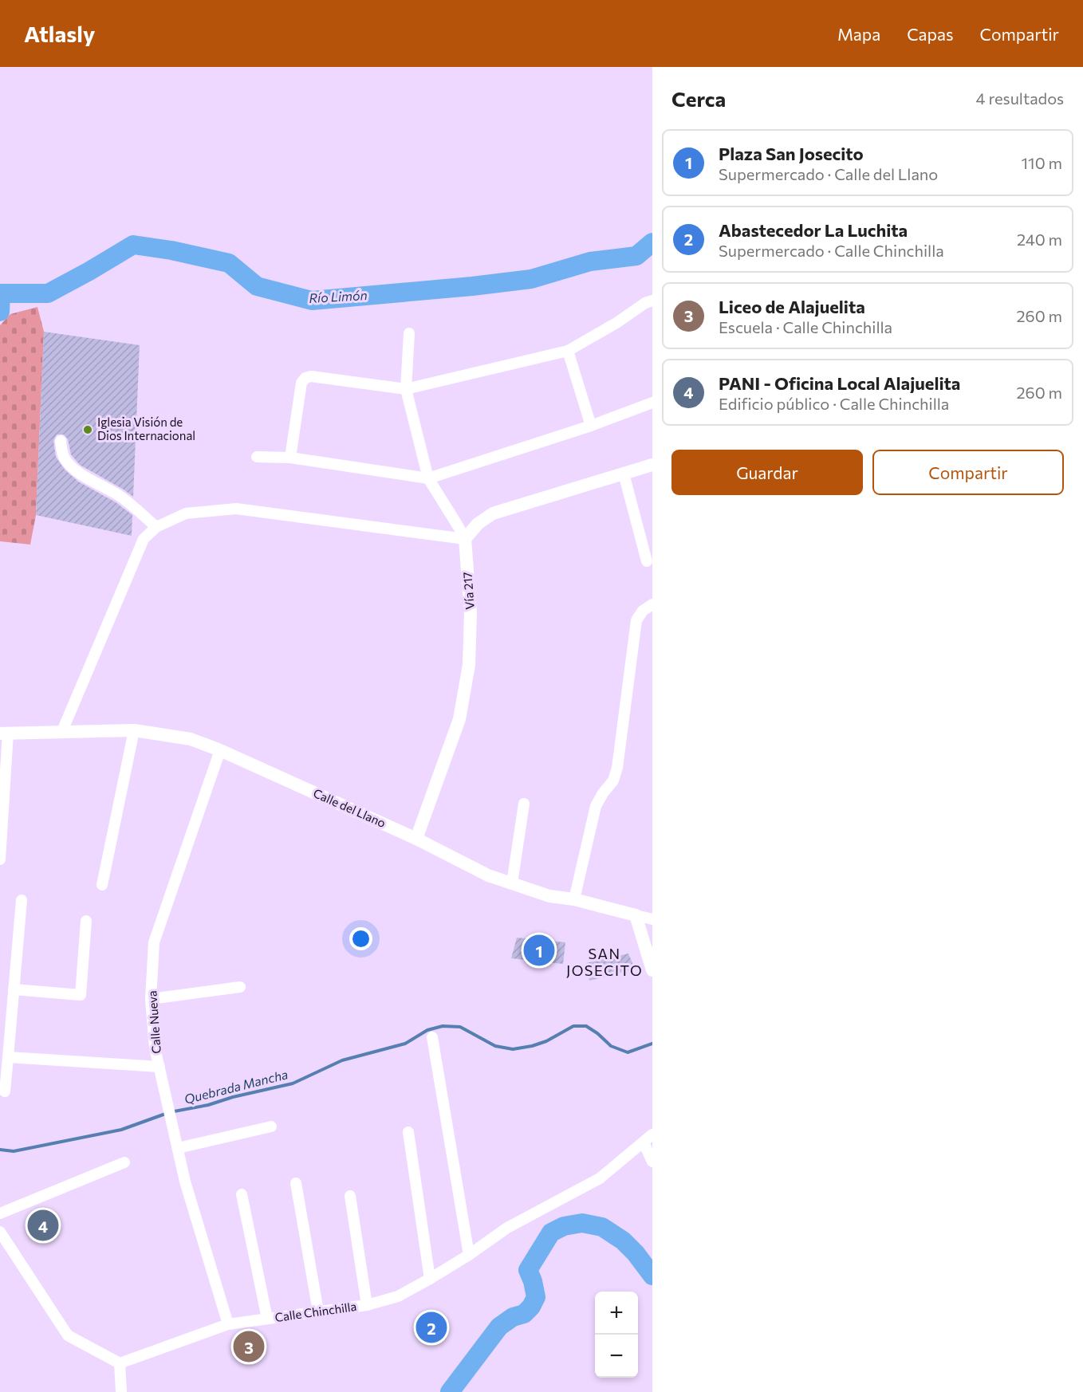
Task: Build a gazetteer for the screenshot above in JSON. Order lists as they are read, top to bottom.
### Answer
{
  "streets": {
    "main road": ["Vía 217", "Calle del Llano"],
    "street": ["Calle Nueva", "Calle Chinchilla"]
  },
  "crossings": [
    ["Vía 217", "Calle del Llano"],
    ["Calle del Llano", "Calle Nueva"],
    ["Calle Nueva", "Calle Chinchilla"]
  ],
  "districts": ["SAN JOSECITO"],
  "water": ["Río Limón", "Quebrada Mancha"],
  "places": ["Iglesia Visión de Dios Internacional"],
  "page": {
    "header": "Atlasly",
    "nav": ["Mapa", "Capas", "Compartir"],
    "heading": ["Cerca", "4 resultados"],
    "list": [
      {
        "mark": "1",
        "name": "Plaza San Josecito",
        "note": "Supermercado · Calle del Llano",
        "value": "110 m"
      },
      {
        "mark": "2",
        "name": "Abastecedor La Luchita",
        "note": "Supermercado · Calle Chinchilla",
        "value": "240 m"
      },
      {
        "mark": "3",
        "name": "Liceo de Alajuelita",
        "note": "Escuela · Calle Chinchilla",
        "value": "260 m"
      },
      {
        "mark": "4",
        "name": "PANI - Oficina Local Alajuelita",
        "note": "Edificio público · Calle Chinchilla",
        "value": "260 m"
      }
    ],
    "buttons": ["Guardar", "Compartir"],
    "pins": [
      "1",
      "4",
      "2",
      "3"
    ],
    "map_buttons": ["+", "−"]
  }
}
